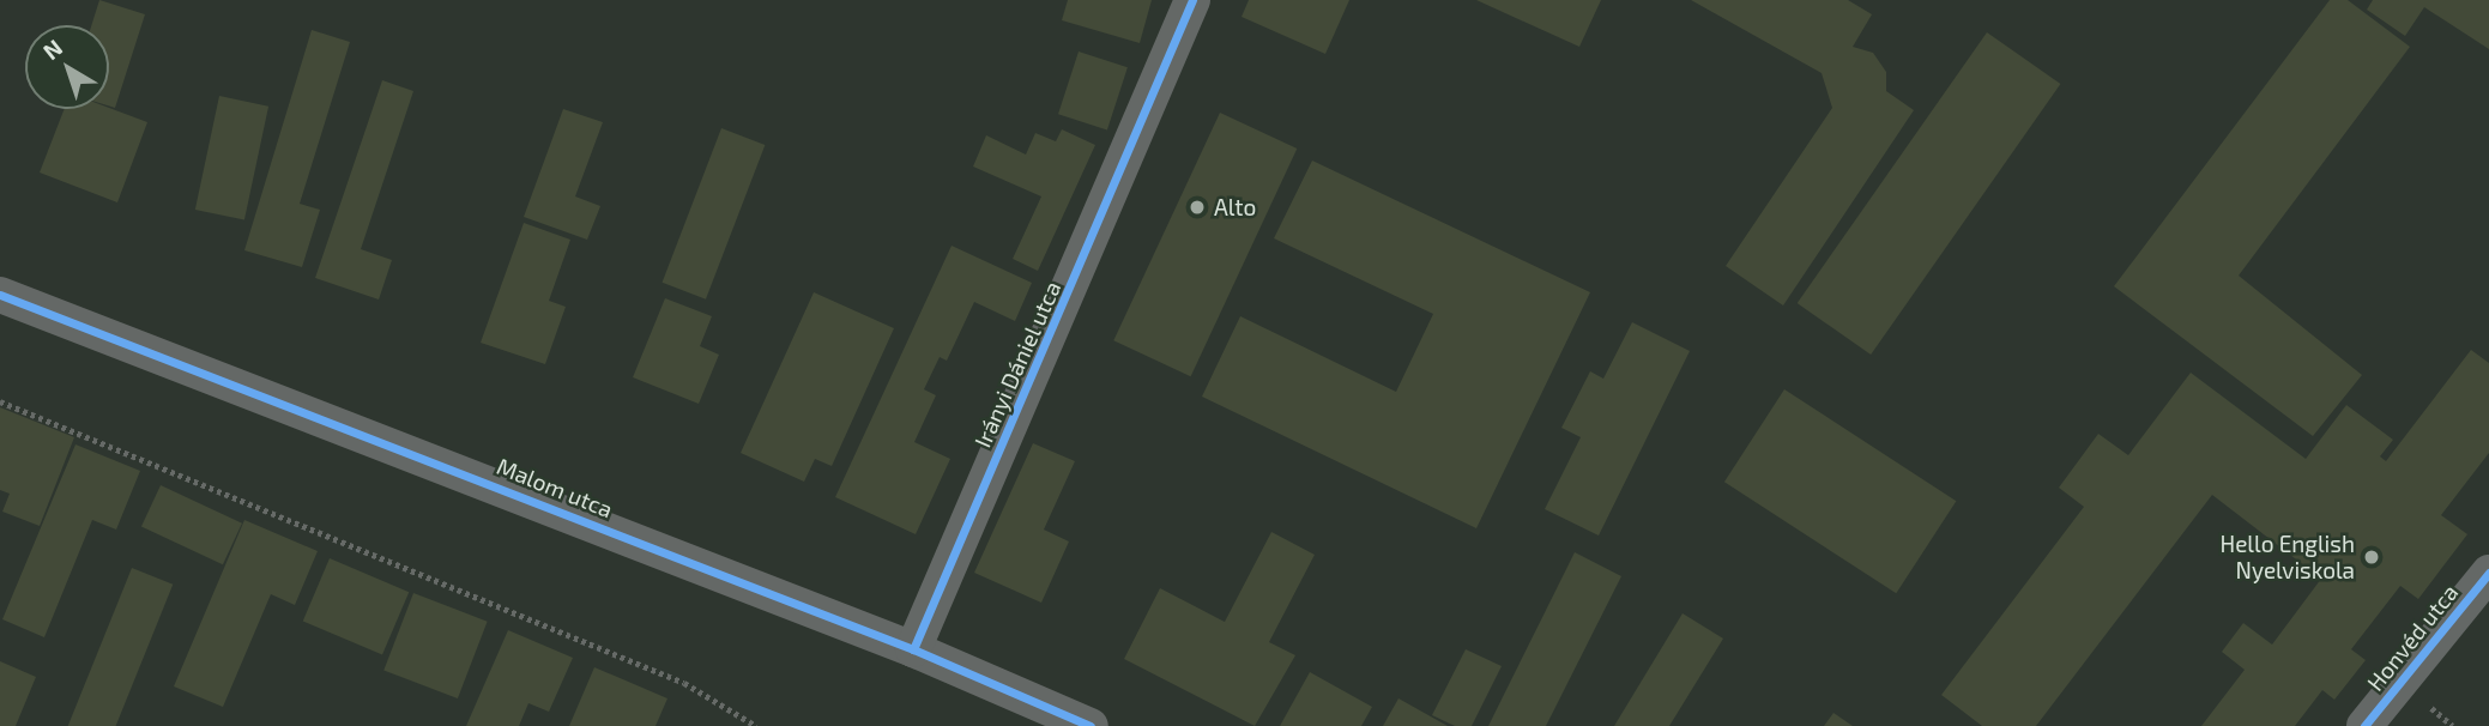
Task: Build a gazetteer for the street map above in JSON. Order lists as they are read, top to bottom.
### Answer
{
  "streets": {
    "street": ["Irányi Dániel utca", "Malom utca", "Honvéd utca"]
  },
  "crossings": [
    ["Irányi Dániel utca", "Malom utca"]
  ],
  "places": ["Alto", "Hello English Nyelviskola"],
  "north": "top left"
}
